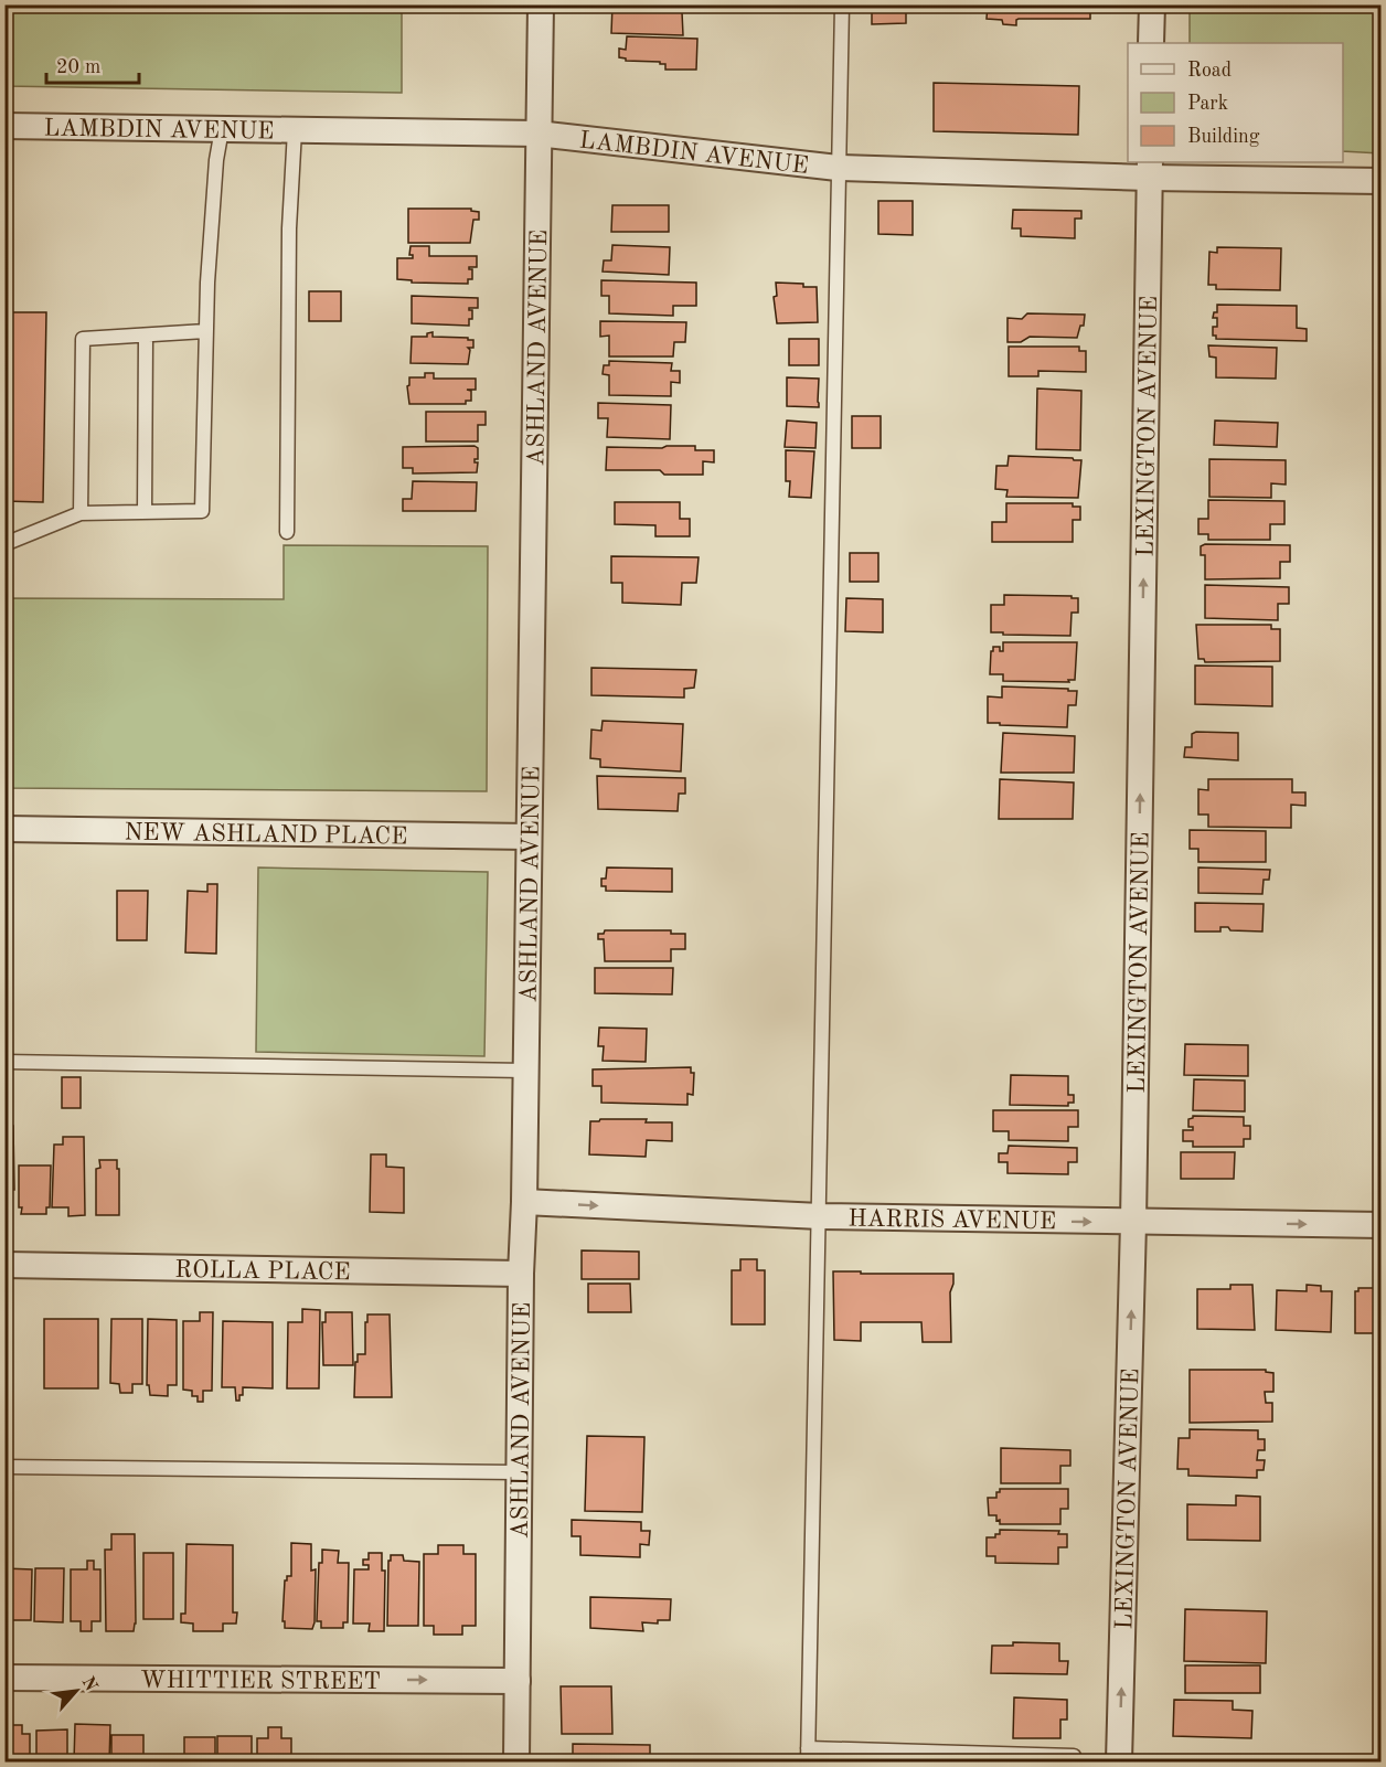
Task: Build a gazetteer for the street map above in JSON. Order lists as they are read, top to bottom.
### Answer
{
  "streets": {
    "street": [
      "LAMBDIN AVENUE",
      "ASHLAND AVENUE",
      "LEXINGTON AVENUE",
      "NEW ASHLAND PLACE",
      "HARRIS AVENUE",
      "ROLLA PLACE",
      "WHITTIER STREET"
    ]
  },
  "crossings": [
    ["LAMBDIN AVENUE", "ASHLAND AVENUE"],
    ["LAMBDIN AVENUE", "LEXINGTON AVENUE"],
    ["ASHLAND AVENUE", "NEW ASHLAND PLACE"],
    ["ASHLAND AVENUE", "HARRIS AVENUE"],
    ["ASHLAND AVENUE", "ROLLA PLACE"],
    ["ASHLAND AVENUE", "WHITTIER STREET"],
    ["LEXINGTON AVENUE", "HARRIS AVENUE"]
  ],
  "one_way": ["LEXINGTON AVENUE", "HARRIS AVENUE", "WHITTIER STREET"],
  "legend": ["Road", "Park", "Building"],
  "scale_bar": "20 m",
  "north": "top right"
}
